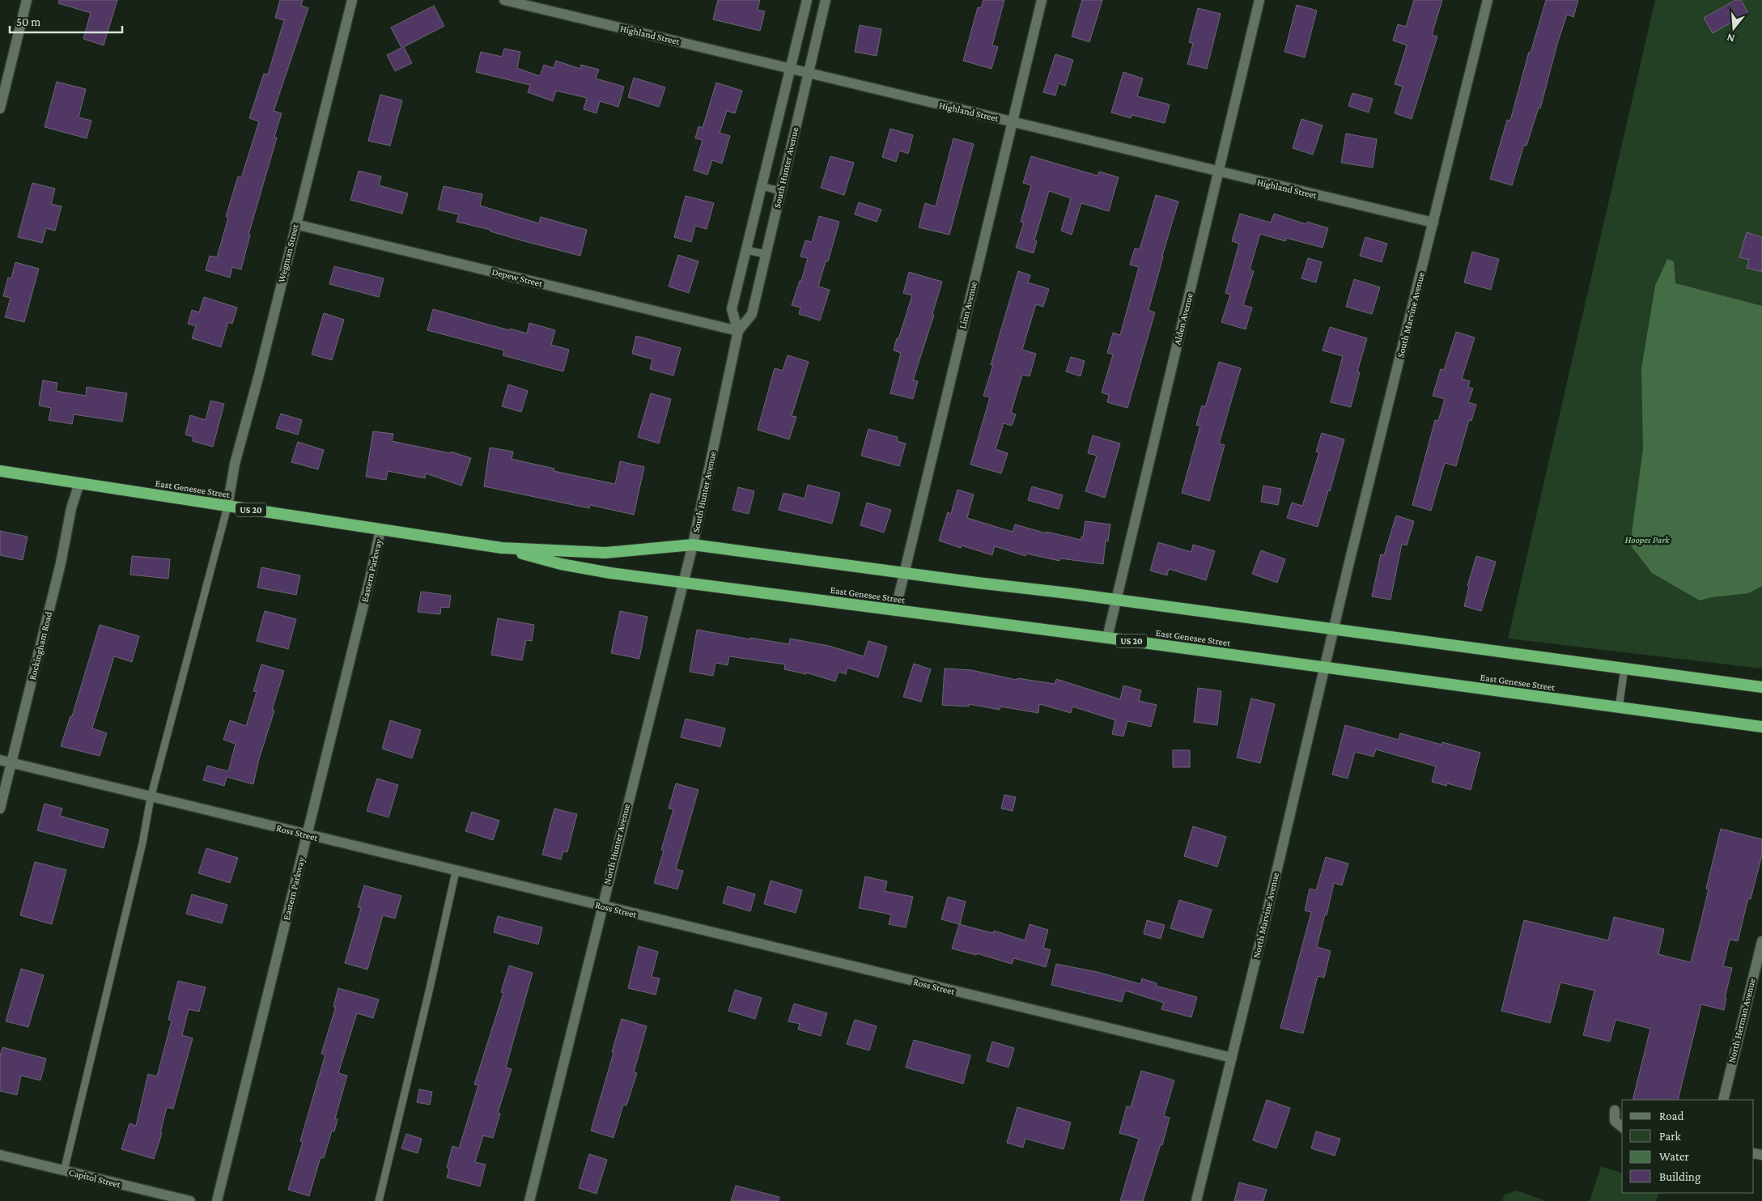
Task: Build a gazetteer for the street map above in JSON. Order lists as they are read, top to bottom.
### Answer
{
  "streets": {
    "highway": ["East Genesee Street", "US 20"],
    "street": [
      "Highland Street",
      "South Hunter Avenue",
      "Wegman Street",
      "Depew Street",
      "Linn Avenue",
      "South Marvine Avenue",
      "Alden Avenue",
      "Eastern Parkway",
      "Rockingham Road",
      "Ross Street",
      "North Hunter Avenue",
      "North Marvine Avenue",
      "North Herman Avenue",
      "Capitol Street"
    ]
  },
  "crossings": [
    ["Highland Street", "South Hunter Avenue"],
    ["Highland Street", "Linn Avenue"],
    ["Highland Street", "South Marvine Avenue"],
    ["Highland Street", "Alden Avenue"],
    ["South Hunter Avenue", "Depew Street"],
    ["South Hunter Avenue", "East Genesee Street"],
    ["South Hunter Avenue", "North Hunter Avenue"],
    ["Wegman Street", "Depew Street"],
    ["Wegman Street", "East Genesee Street"],
    ["Linn Avenue", "East Genesee Street"],
    ["South Marvine Avenue", "East Genesee Street"],
    ["South Marvine Avenue", "North Marvine Avenue"],
    ["Alden Avenue", "East Genesee Street"],
    ["East Genesee Street", "Eastern Parkway"],
    ["East Genesee Street", "Rockingham Road"],
    ["East Genesee Street", "North Hunter Avenue"],
    ["East Genesee Street", "North Marvine Avenue"],
    ["Eastern Parkway", "Ross Street"],
    ["Rockingham Road", "Ross Street"],
    ["Ross Street", "North Hunter Avenue"],
    ["Ross Street", "North Marvine Avenue"]
  ],
  "parks": ["Hoopes Park"],
  "legend": [
    "Road",
    "Park",
    "Water",
    "Building"
  ],
  "scale_bar": "50 m",
  "north": "bottom"
}
